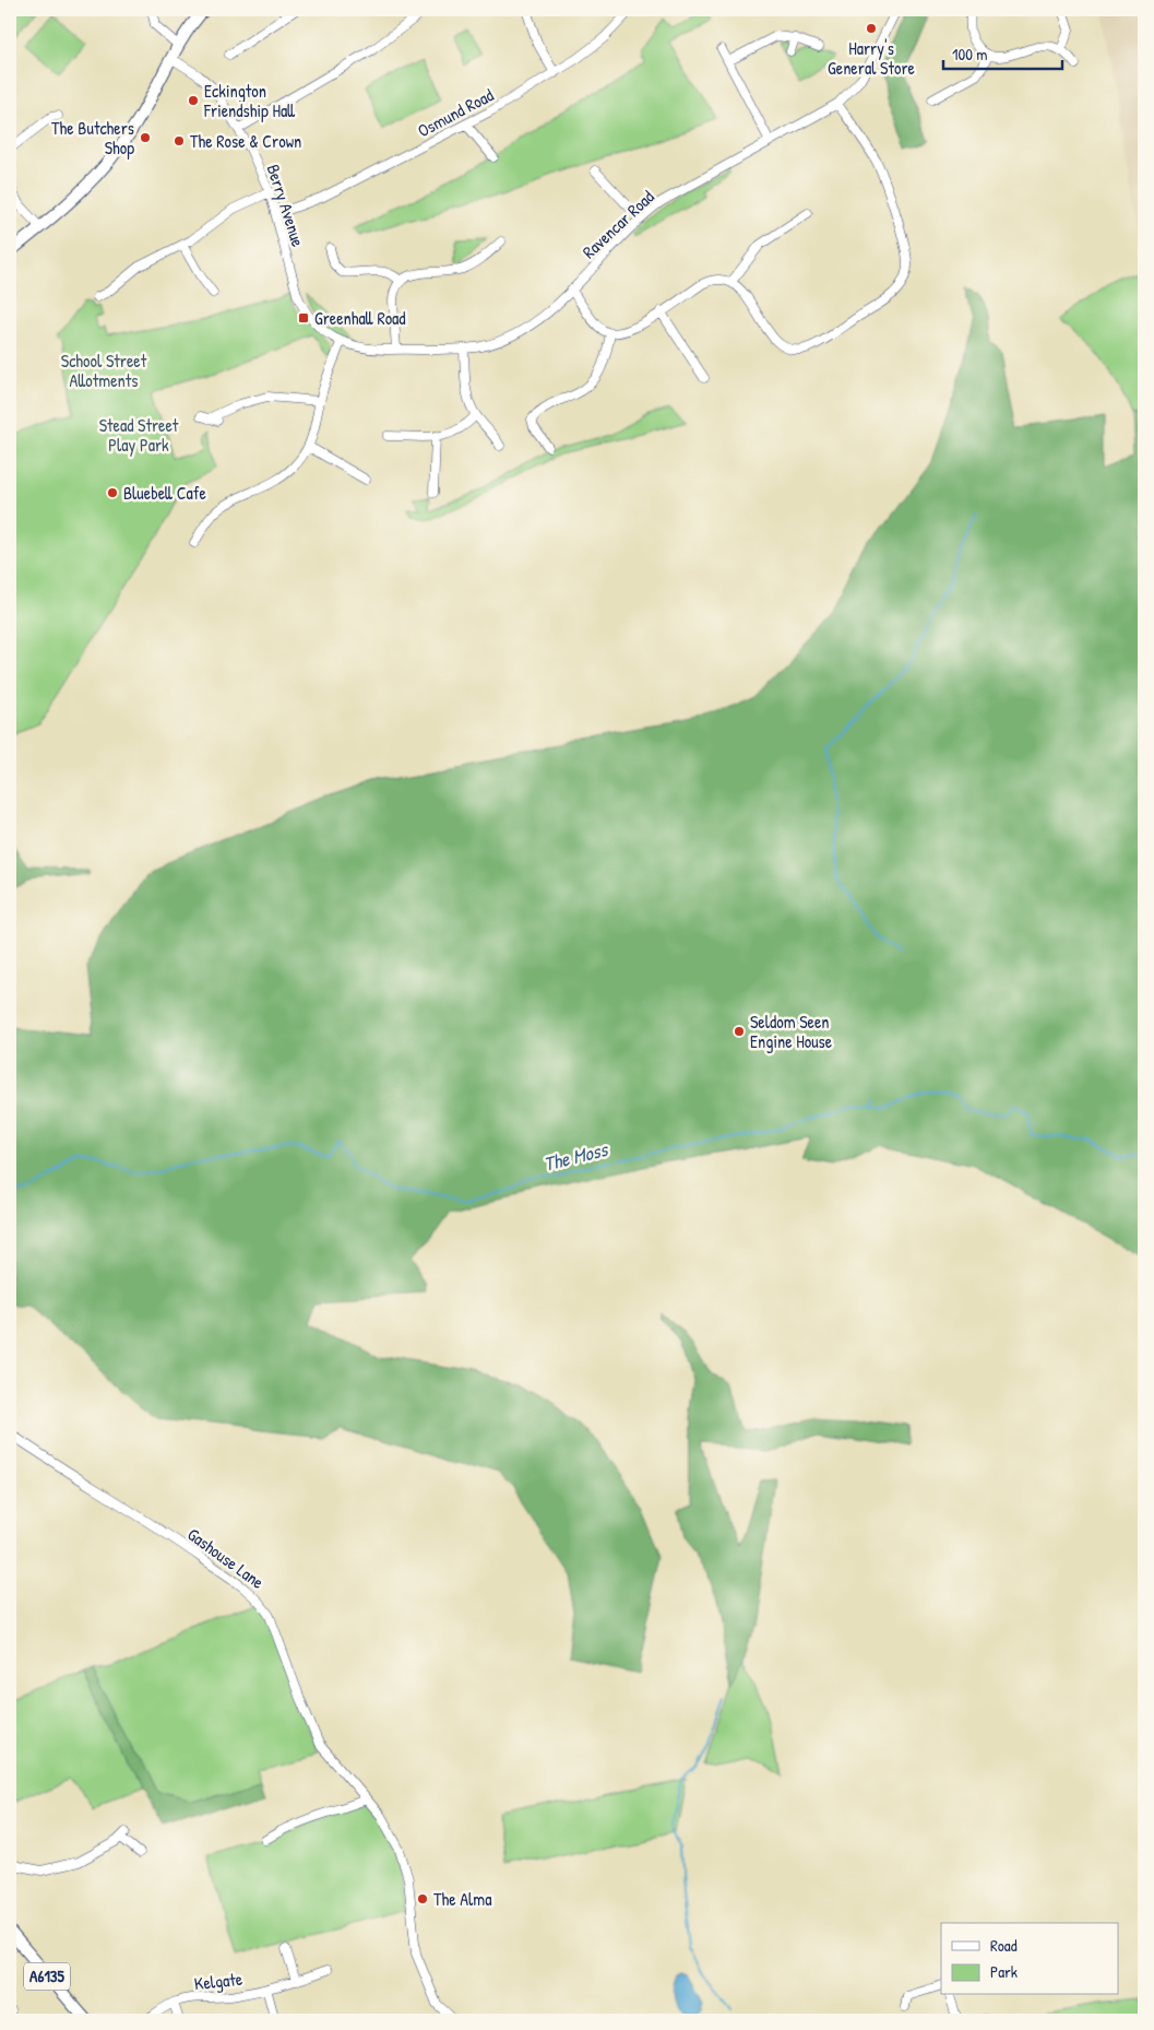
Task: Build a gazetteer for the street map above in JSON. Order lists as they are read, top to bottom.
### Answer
{
  "streets": {
    "main road": ["A6135"],
    "street": [
      "Osmund Road",
      "Berry Avenue",
      "Ravencar Road",
      "Gashouse Lane",
      "Kelgate"
    ]
  },
  "crossings": [
    ["Osmund Road", "Berry Avenue"],
    ["Berry Avenue", "Ravencar Road"]
  ],
  "water": ["The Moss"],
  "parks": ["School Street Allotments", "Stead Street Play Park"],
  "places": {
    "other": [
      "Harry's General Store",
      "Eckington Friendship Hall",
      "The Butchers Shop",
      "The Rose & Crown",
      "Bluebell Cafe",
      "Seldom Seen Engine House",
      "The Alma"
    ],
    "transit": ["Greenhall Road"]
  },
  "legend": ["Road", "Park"],
  "scale_bar": "100 m"
}
